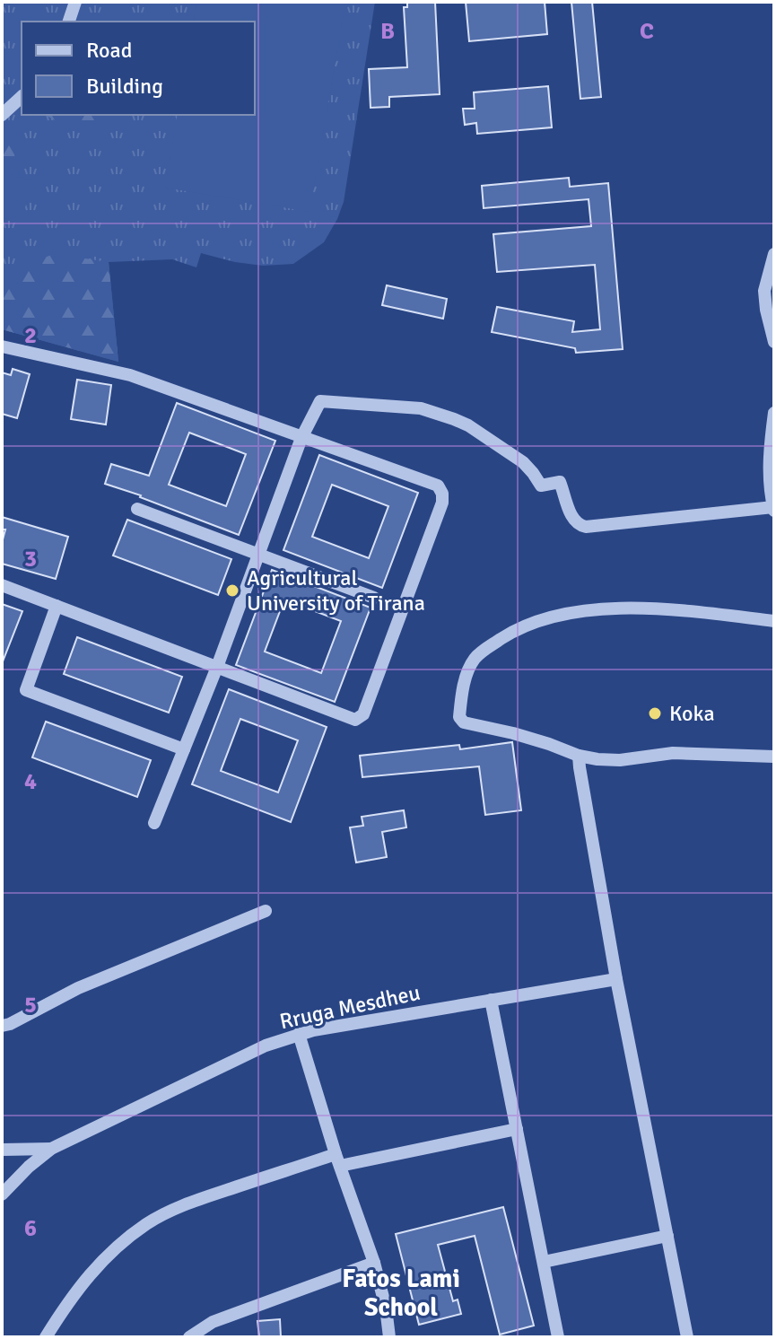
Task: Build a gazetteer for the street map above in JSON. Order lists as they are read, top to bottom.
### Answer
{
  "streets": {
    "street": ["Rruga Mesdheu"]
  },
  "districts": ["Fatos Lami School"],
  "places": ["Agricultural University of Tirana", "Koka"],
  "legend": ["Road", "Building"],
  "grid": {
    "columns": ["B", "C"],
    "rows": [
      "2",
      "3",
      "4",
      "5",
      "6"
    ]
  }
}
